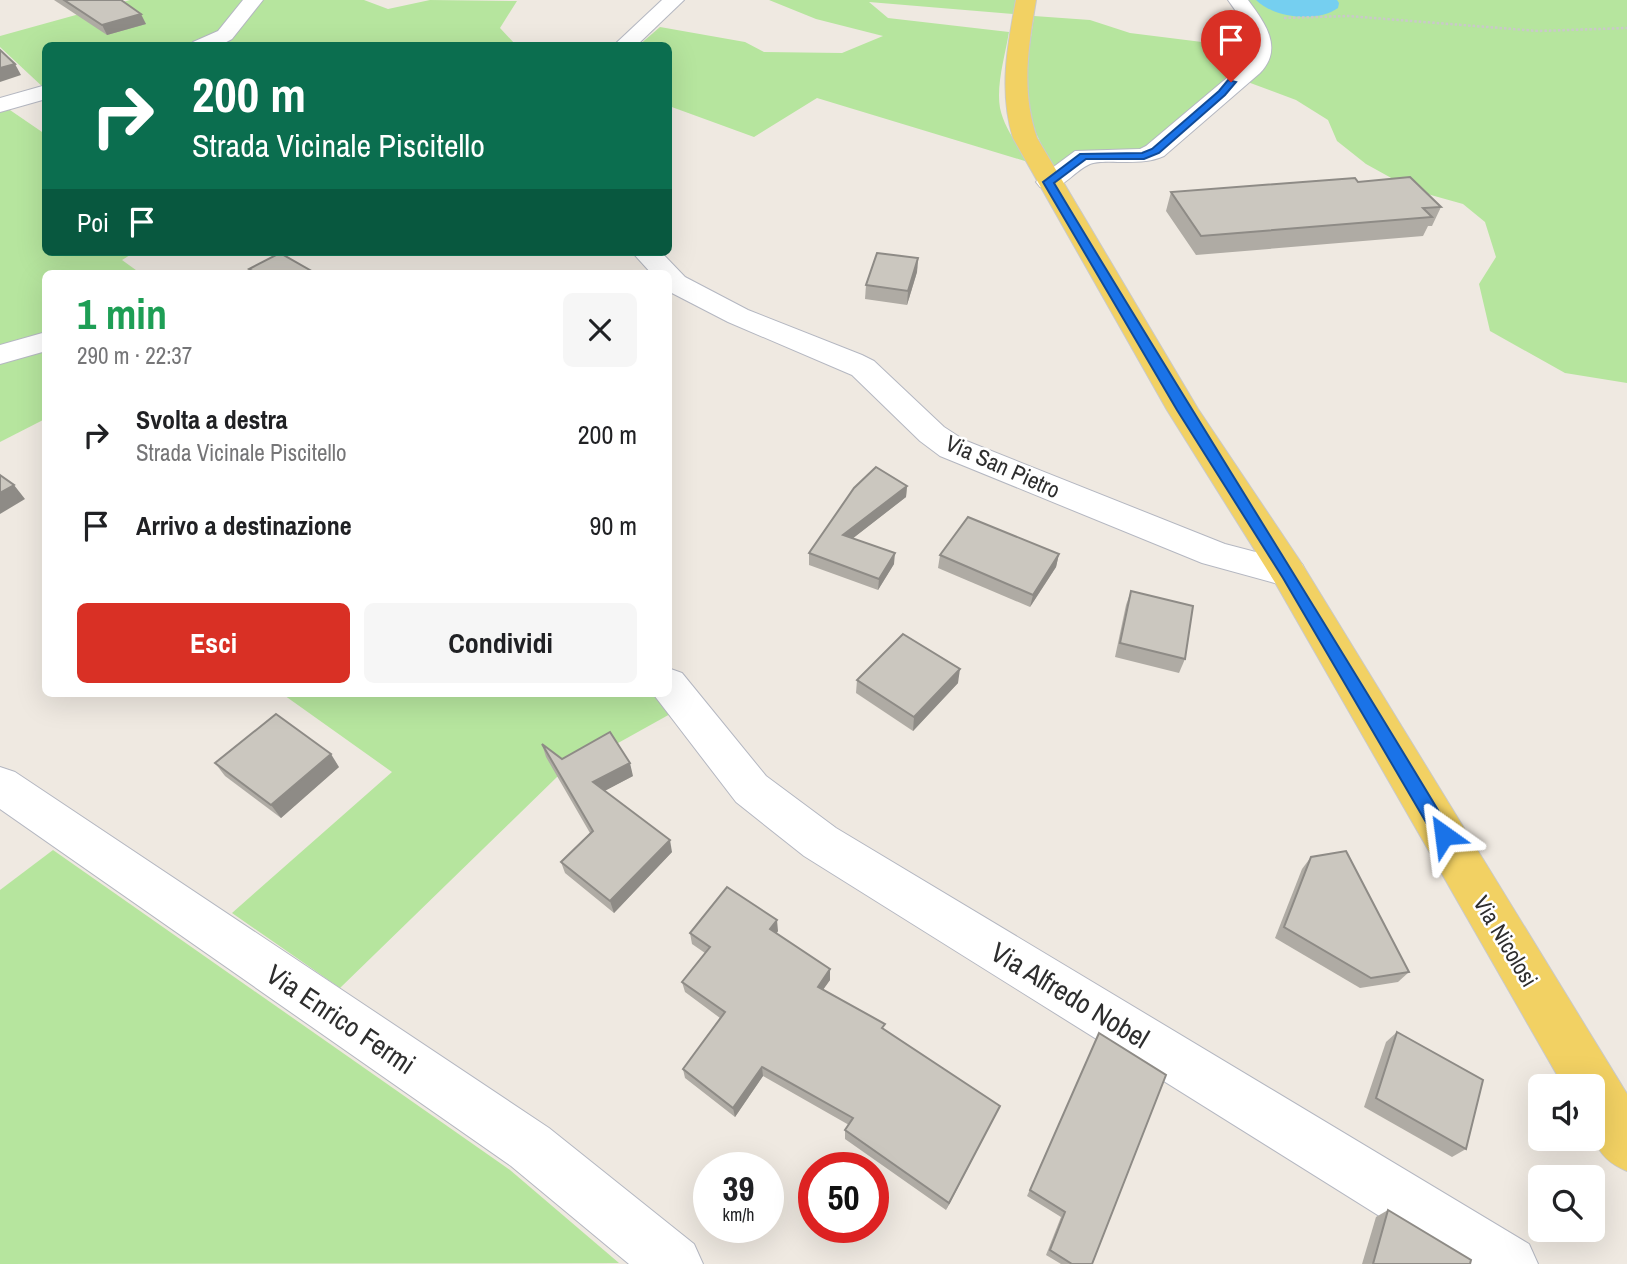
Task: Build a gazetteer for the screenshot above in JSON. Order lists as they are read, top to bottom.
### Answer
{
  "streets": {
    "main road": ["Via Nicolosi"],
    "street": ["Via San Pietro", "Via Alfredo Nobel", "Via Enrico Fermi"]
  },
  "crossings": [
    ["Via San Pietro", "Via Nicolosi"]
  ],
  "page": {
    "turn": ["200 m", "Strada Vicinale Piscitello"],
    "then": "Poi",
    "heading": ["1 min", "290 m · 22:37"],
    "list": [
      {
        "name": "Svolta a destra",
        "note": "Strada Vicinale Piscitello",
        "value": "200 m"
      },
      {
        "name": "Arrivo a destinazione",
        "value": "90 m"
      }
    ],
    "buttons": ["Esci", "Condividi"],
    "speed": "39 km/h",
    "limit": "50"
  }
}
